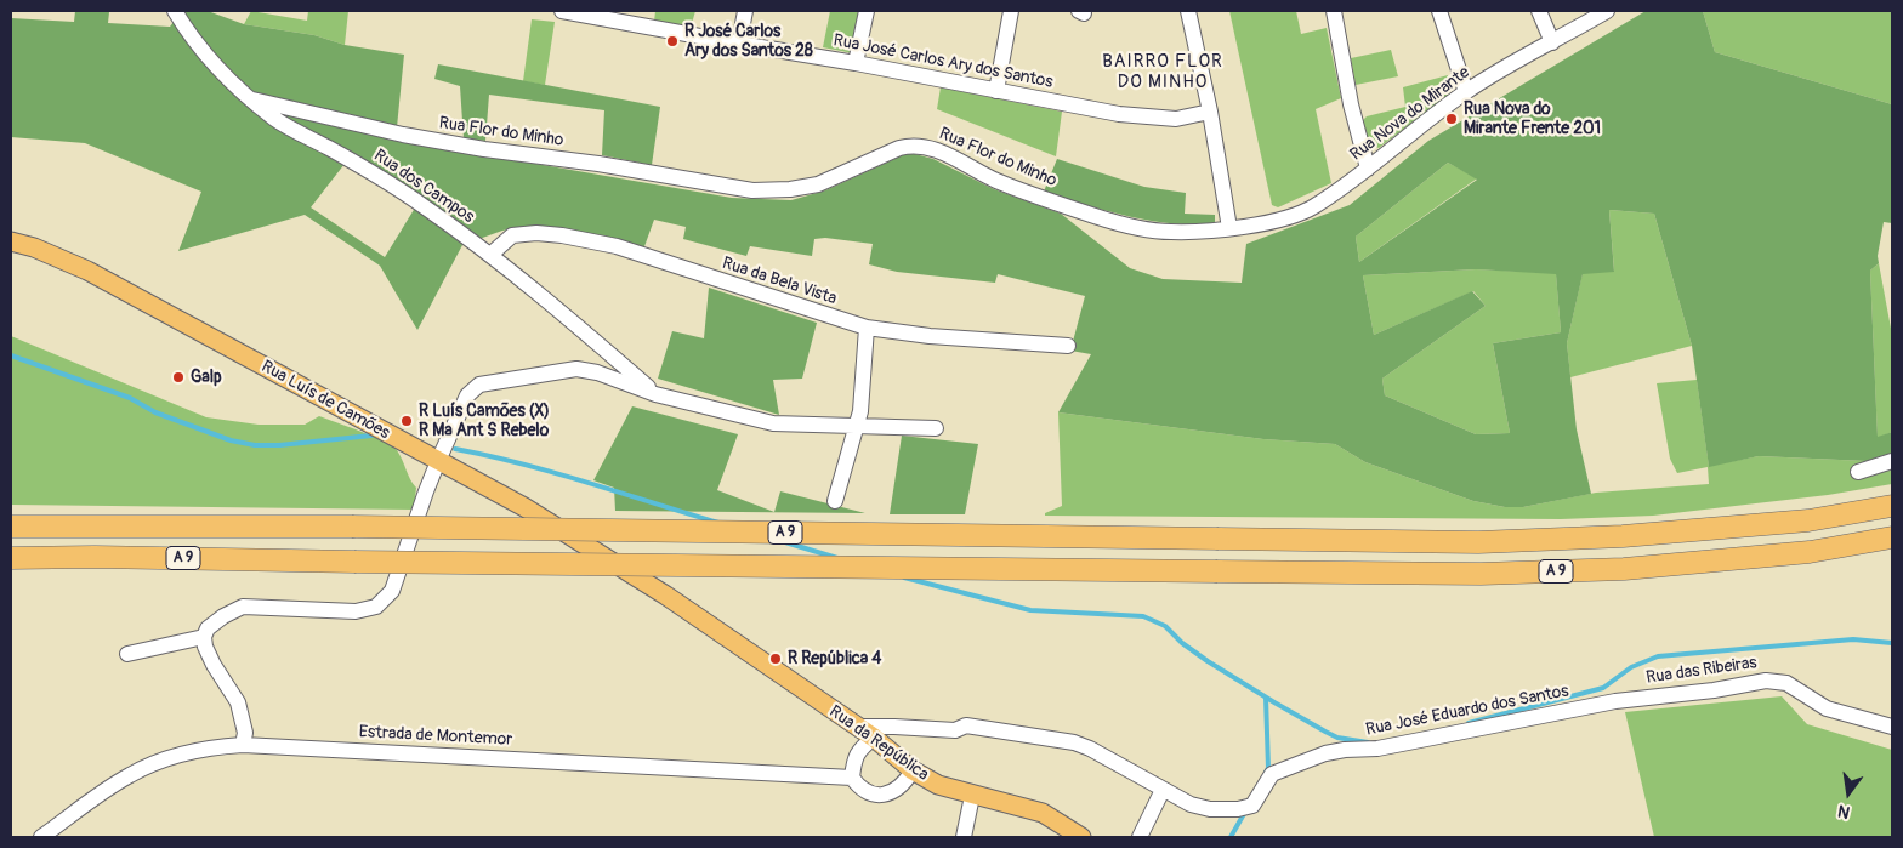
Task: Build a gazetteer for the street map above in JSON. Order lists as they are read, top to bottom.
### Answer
{
  "streets": {
    "highway": ["A 9"],
    "main road": ["Rua Luís de Camões", "Rua da República"],
    "street": [
      "Rua José Carlos Ary dos Santos",
      "Rua Nova do Mirante",
      "Rua Flor do Minho",
      "Rua dos Campos",
      "Rua da Bela Vista",
      "Rua das Ribeiras",
      "Rua José Eduardo dos Santos",
      "Estrada de Montemor"
    ]
  },
  "crossings": [
    ["Rua Nova do Mirante", "Rua Flor do Minho"],
    ["Rua Flor do Minho", "Rua dos Campos"],
    ["Rua dos Campos", "Rua da Bela Vista"],
    ["Rua Luís de Camões", "Rua da República"],
    ["Rua das Ribeiras", "Rua José Eduardo dos Santos"],
    ["Rua José Eduardo dos Santos", "Rua da República"],
    ["Estrada de Montemor", "Rua da República"]
  ],
  "districts": ["BAIRRO FLOR DO MINHO"],
  "places": [
    "R José Carlos Ary dos Santos 28",
    "Rua Nova do Mirante Frente 201",
    "Galp",
    "R Luís Camões (X) R Mª Ant S Rebelo",
    "R República 4"
  ],
  "north": "bottom"
}
